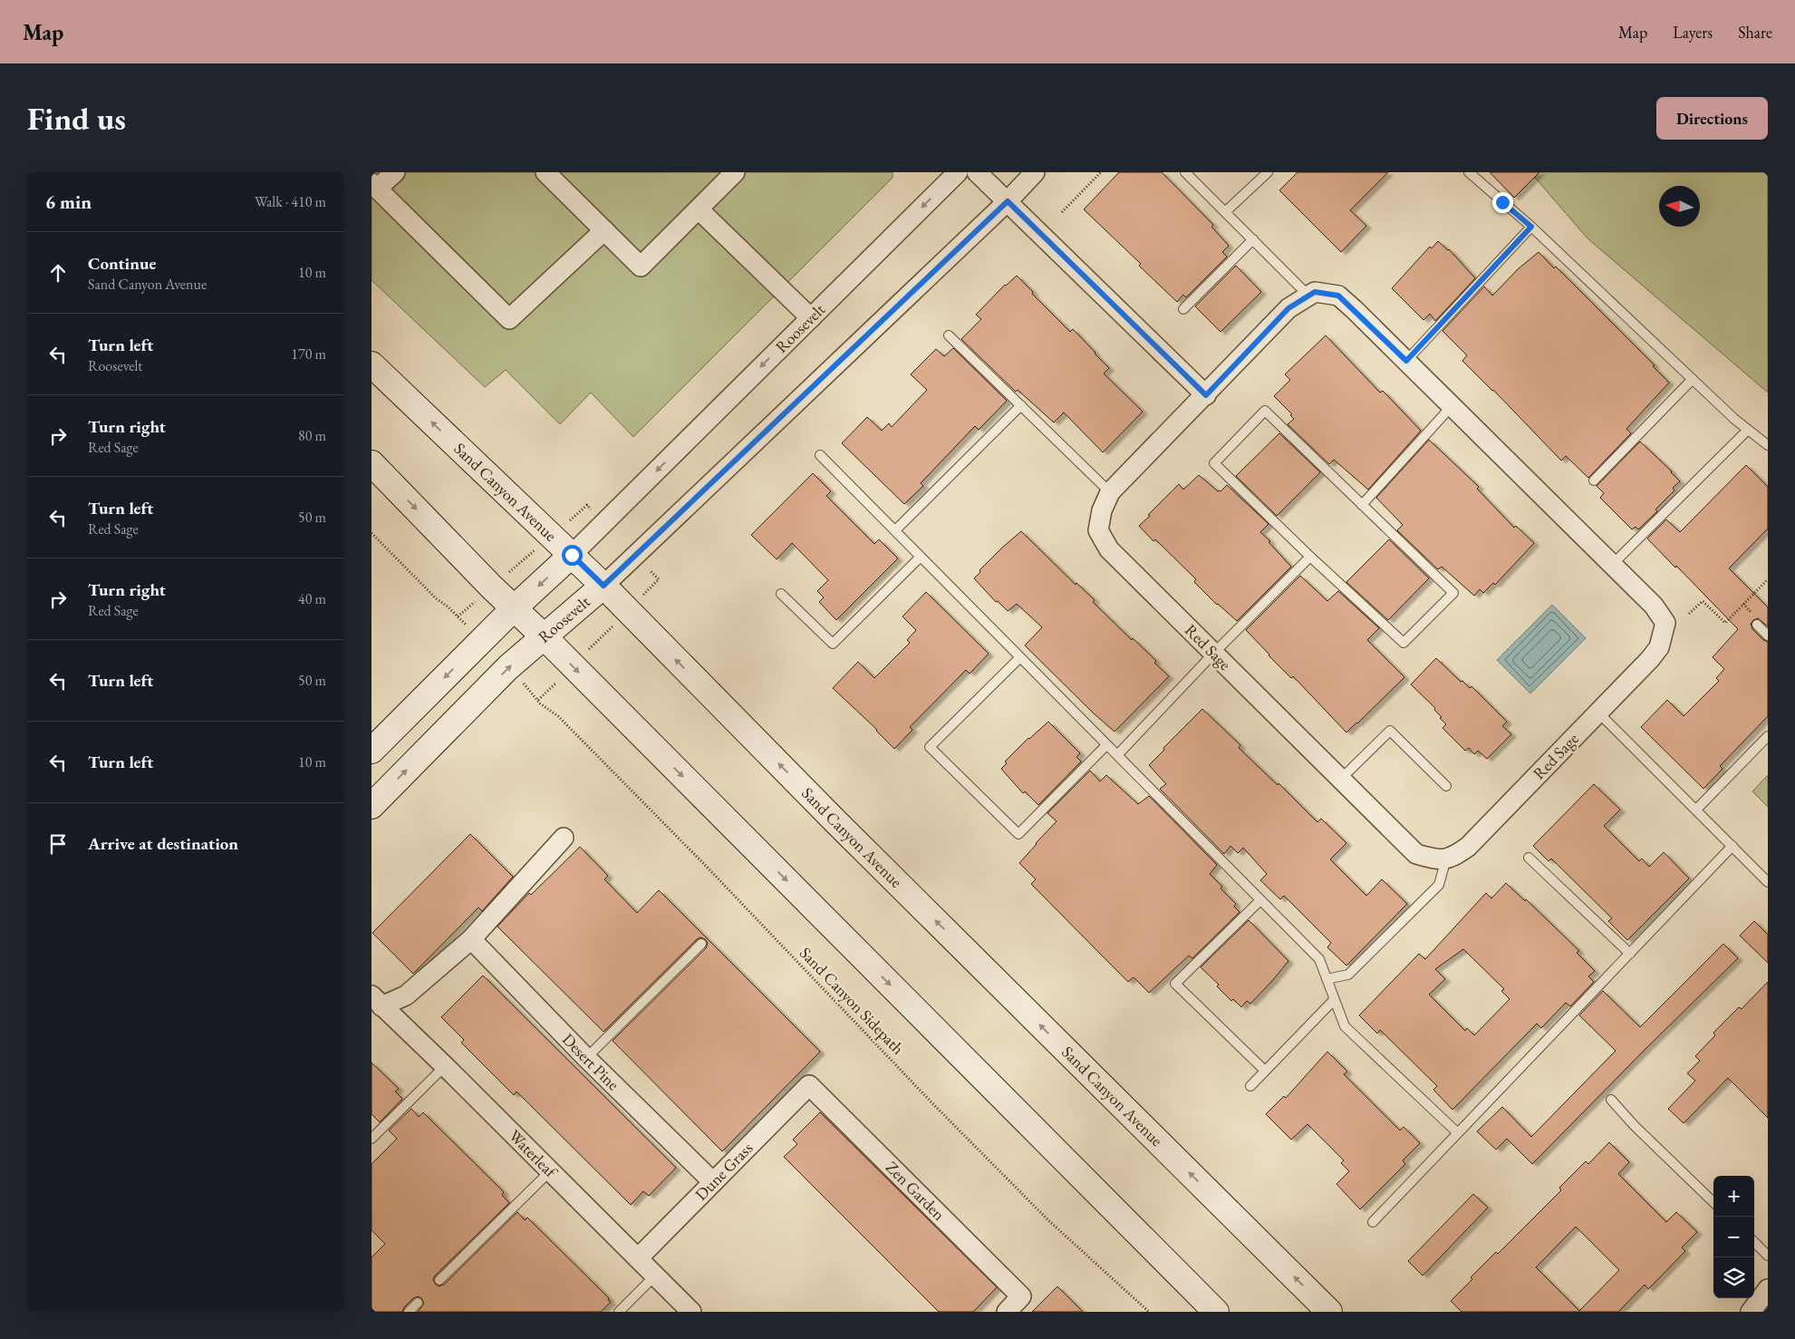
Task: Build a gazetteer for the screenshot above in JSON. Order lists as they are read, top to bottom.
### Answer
{
  "streets": {
    "main road": ["Roosevelt", "Sand Canyon Avenue"],
    "street": [
      "Red Sage",
      "Desert Pine",
      "Waterleaf",
      "Dune Grass",
      "Zen Garden"
    ],
    "path": ["Sand Canyon Sidepath"]
  },
  "crossings": [
    ["Roosevelt", "Sand Canyon Avenue"],
    ["Desert Pine", "Dune Grass"],
    ["Waterleaf", "Dune Grass"],
    ["Dune Grass", "Zen Garden"]
  ],
  "north": "left",
  "page": {
    "header": "Map",
    "nav": ["Map", "Layers", "Share"],
    "buttons": "Directions",
    "title": "Find us",
    "heading": ["6 min", "Walk · 410 m"],
    "list": [
      ["Continue", "Sand Canyon Avenue", "10 m"],
      ["Turn left", "Roosevelt", "170 m"],
      ["Turn right", "Red Sage", "80 m"],
      ["Turn left", "Red Sage", "50 m"],
      ["Turn right", "Red Sage", "40 m"],
      ["Turn left", "50 m"],
      ["Turn left", "10 m"],
      "Arrive at destination"
    ],
    "map_buttons": ["+", "−"]
  }
}
